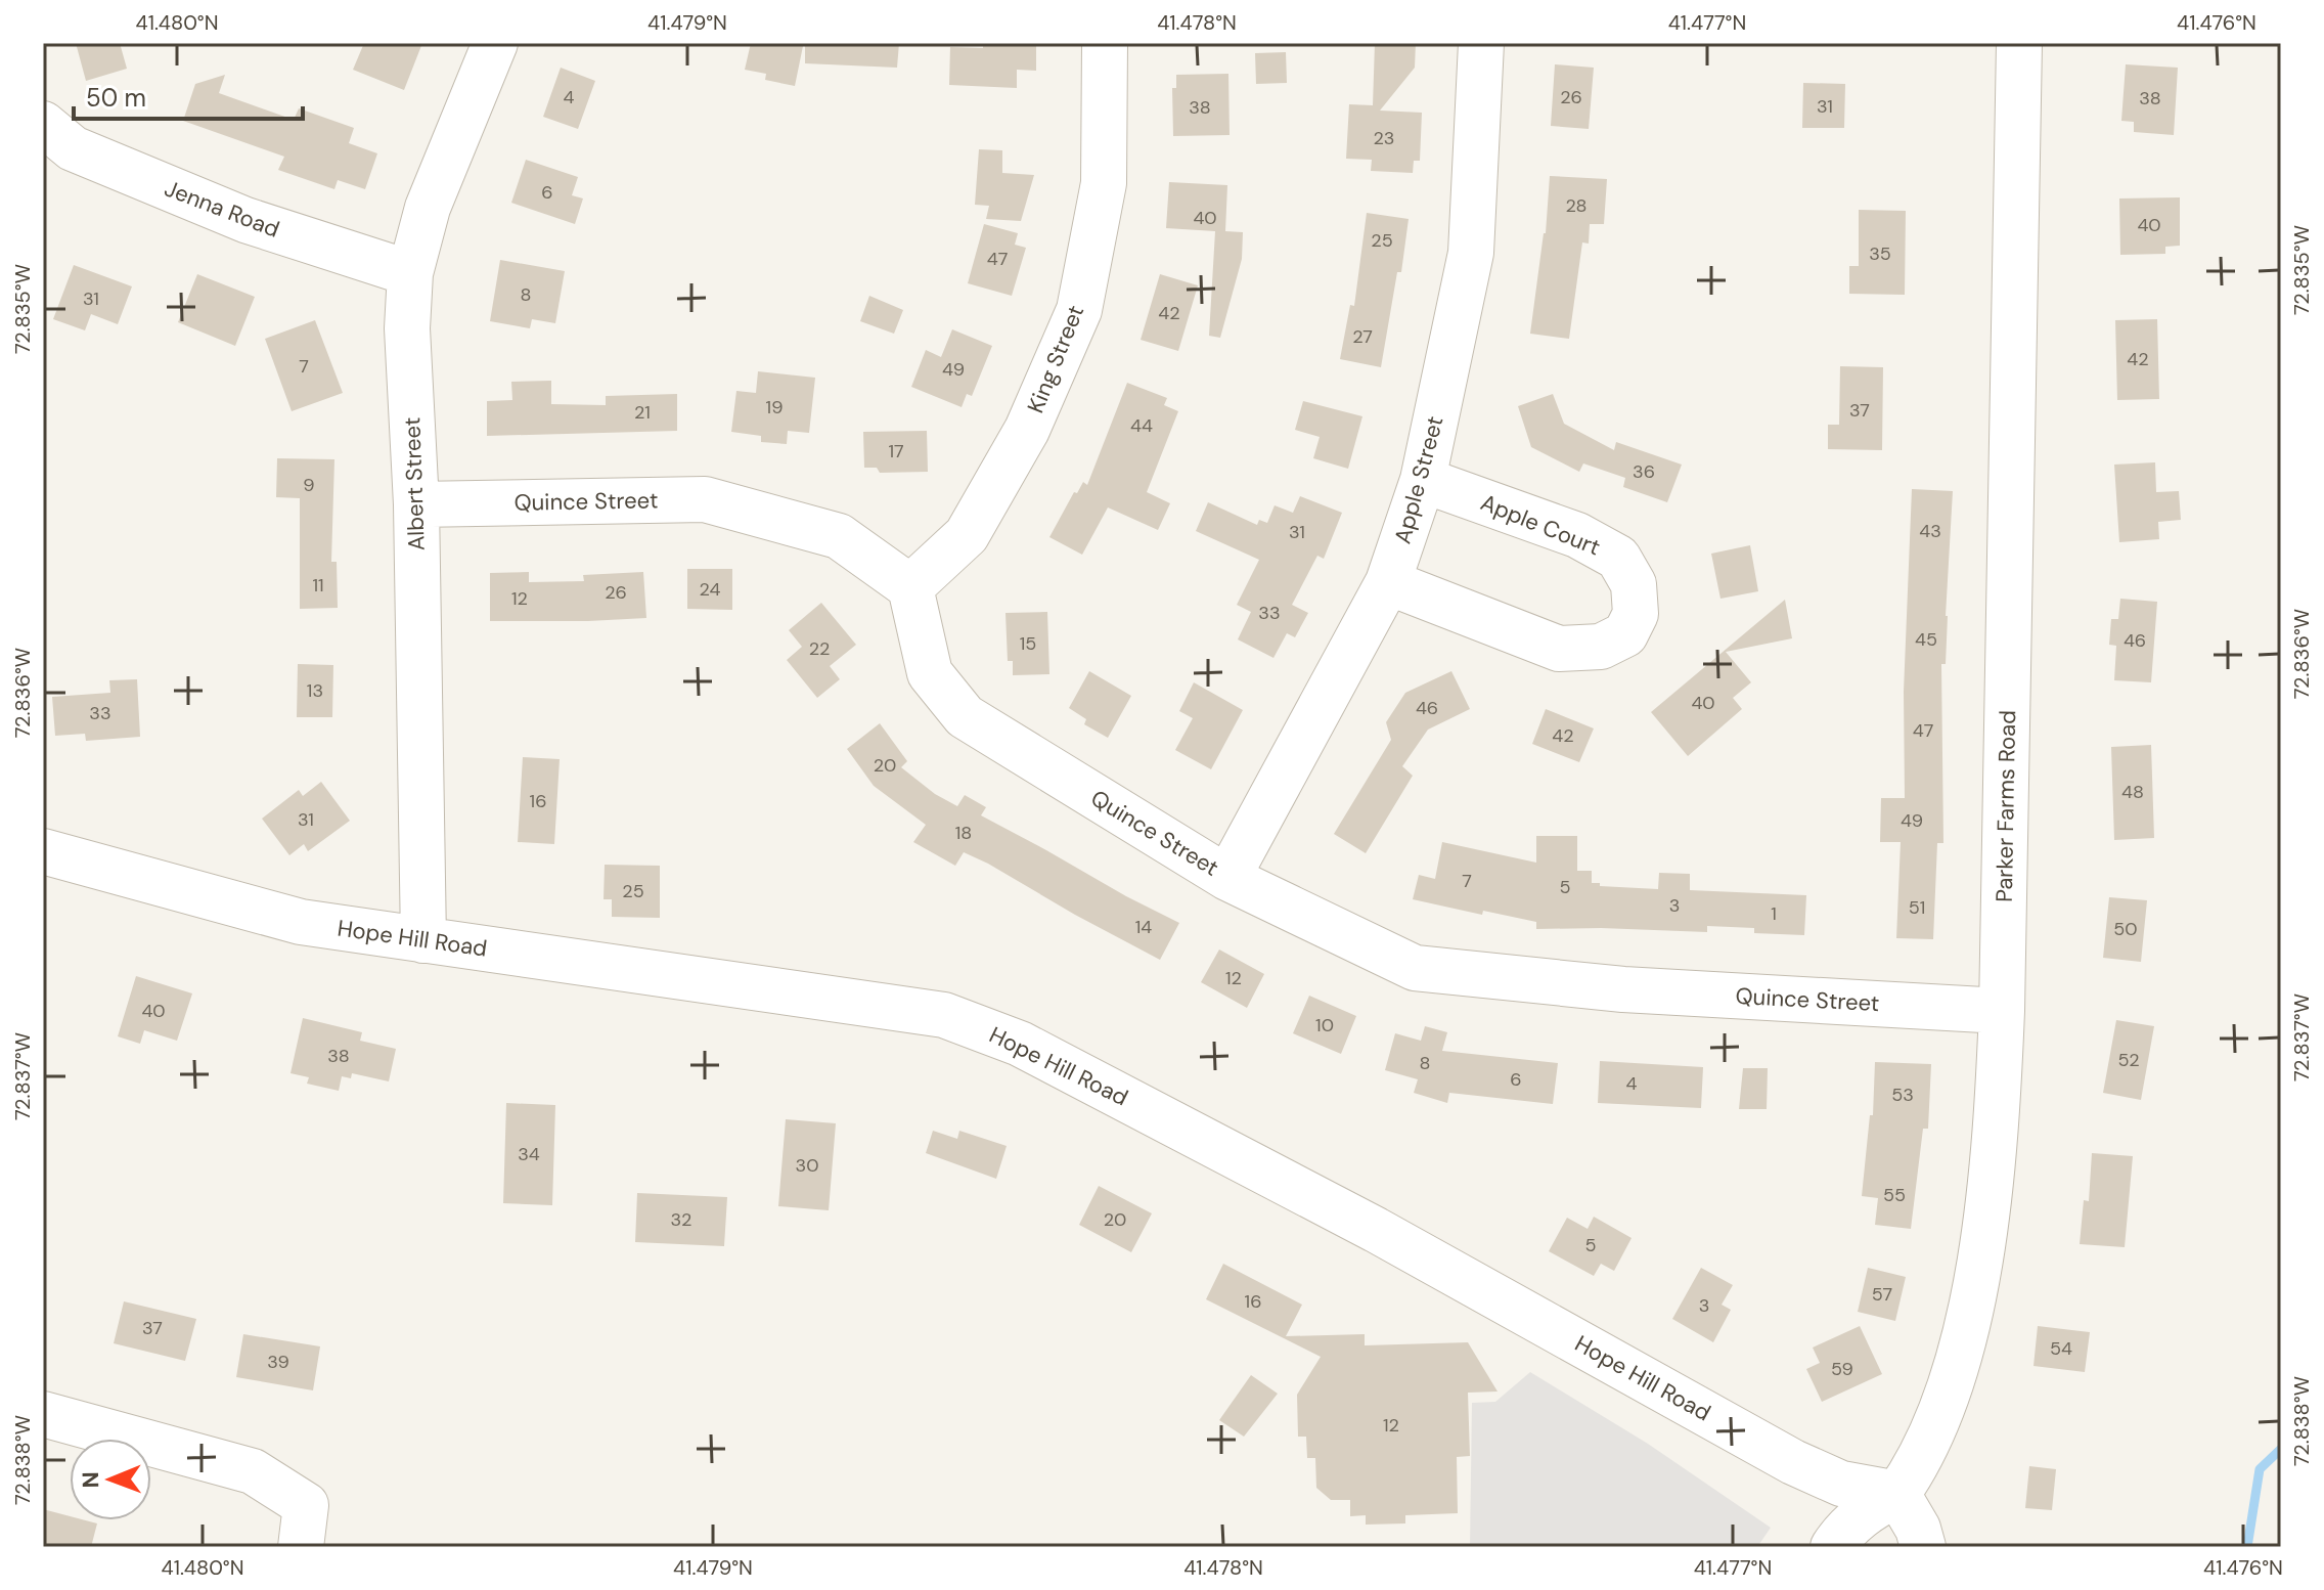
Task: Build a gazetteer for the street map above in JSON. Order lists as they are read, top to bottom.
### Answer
{
  "streets": {
    "street": [
      "Jenna Road",
      "King Street",
      "Apple Street",
      "Albert Street",
      "Quince Street",
      "Apple Court",
      "Parker Farms Road",
      "Hope Hill Road"
    ]
  },
  "crossings": [
    ["Jenna Road", "Albert Street"],
    ["King Street", "Quince Street"],
    ["Apple Street", "Quince Street"],
    ["Apple Street", "Apple Court"],
    ["Albert Street", "Quince Street"],
    ["Albert Street", "Hope Hill Road"],
    ["Quince Street", "Parker Farms Road"],
    ["Parker Farms Road", "Hope Hill Road"]
  ],
  "house_numbers": [
    "4",
    "26",
    "38",
    "31",
    "38",
    "23",
    "6",
    "28",
    "40",
    "40",
    "25",
    "35",
    "47",
    "8",
    "31",
    "42",
    "27",
    "42",
    "7",
    "49",
    "19",
    "37",
    "21",
    "44",
    "17",
    "36",
    "9",
    "43",
    "31",
    "11",
    "24",
    "26",
    "12",
    "33",
    "45",
    "46",
    "15",
    "22",
    "13",
    "40",
    "46",
    "33",
    "47",
    "42",
    "20",
    "48",
    "16",
    "31",
    "49",
    "18",
    "7",
    "5",
    "25",
    "3",
    "51",
    "1",
    "14",
    "50",
    "12",
    "40",
    "10",
    "38",
    "52",
    "8",
    "6",
    "4",
    "53",
    "34",
    "30",
    "55",
    "32",
    "20",
    "5",
    "57",
    "16",
    "3",
    "37",
    "54",
    "39",
    "59",
    "12"
  ],
  "scale_bar": "50 m",
  "north": "left",
  "coordinates": [
    "41.480°N",
    "41.479°N",
    "41.478°N",
    "41.477°N",
    "41.476°N",
    "72.835°W",
    "72.836°W",
    "72.837°W",
    "72.838°W"
  ]
}
